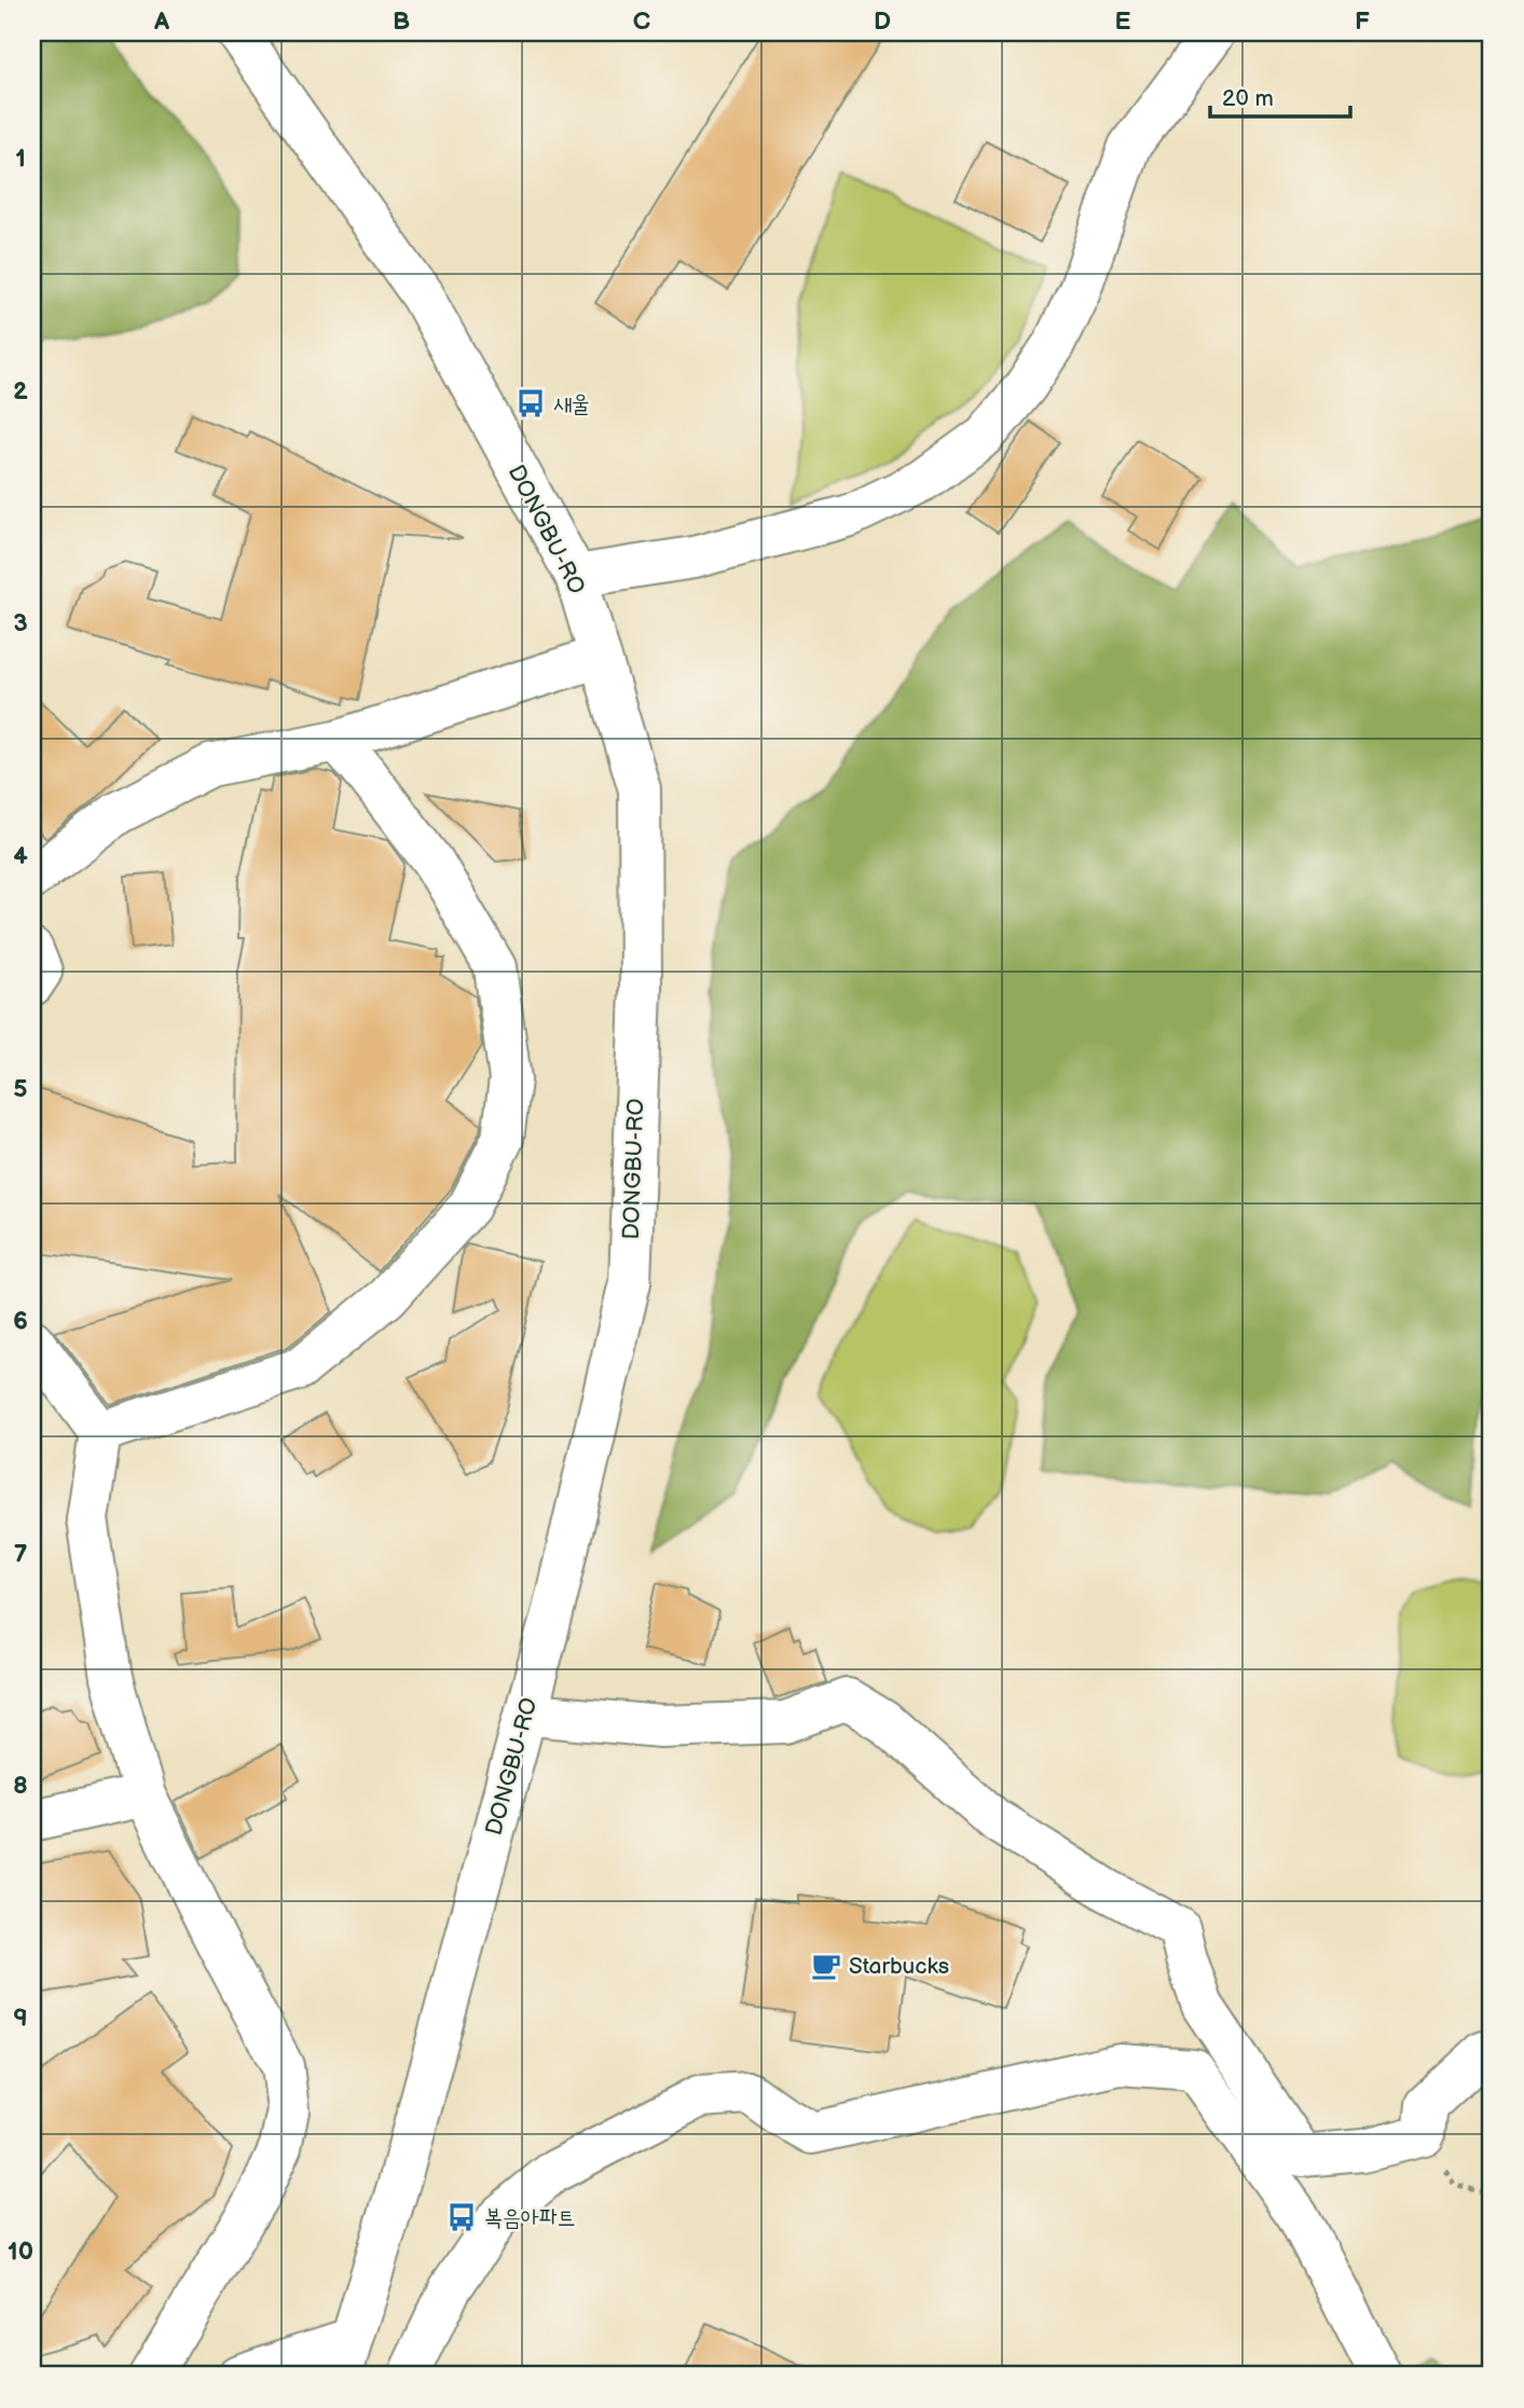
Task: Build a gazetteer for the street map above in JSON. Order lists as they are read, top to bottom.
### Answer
{
  "streets": {
    "street": ["DONGBU-RO"]
  },
  "places": {
    "bus stop": ["새울", "복음아파트"],
    "cafe": ["Starbucks"]
  },
  "scale_bar": "20 m",
  "grid": {
    "columns": [
      "A",
      "B",
      "C",
      "D",
      "E",
      "F"
    ],
    "rows": [
      "1",
      "2",
      "3",
      "4",
      "5",
      "6",
      "7",
      "8",
      "9",
      "10"
    ]
  }
}
